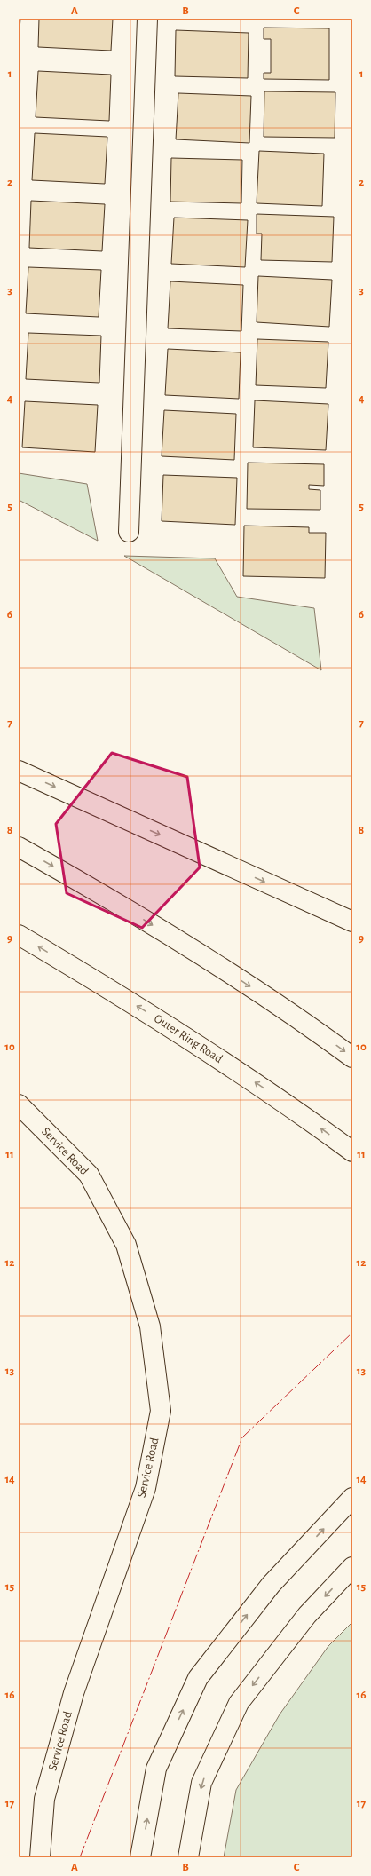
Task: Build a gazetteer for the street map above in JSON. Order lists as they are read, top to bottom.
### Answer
{
  "streets": {
    "main road": ["Outer Ring Road", "Service Road"]
  },
  "grid": {
    "columns": ["A", "B", "C"],
    "rows": [
      "1",
      "2",
      "3",
      "4",
      "5",
      "6",
      "7",
      "8",
      "9",
      "10",
      "11",
      "12",
      "13",
      "14",
      "15",
      "16",
      "17"
    ]
  }
}
